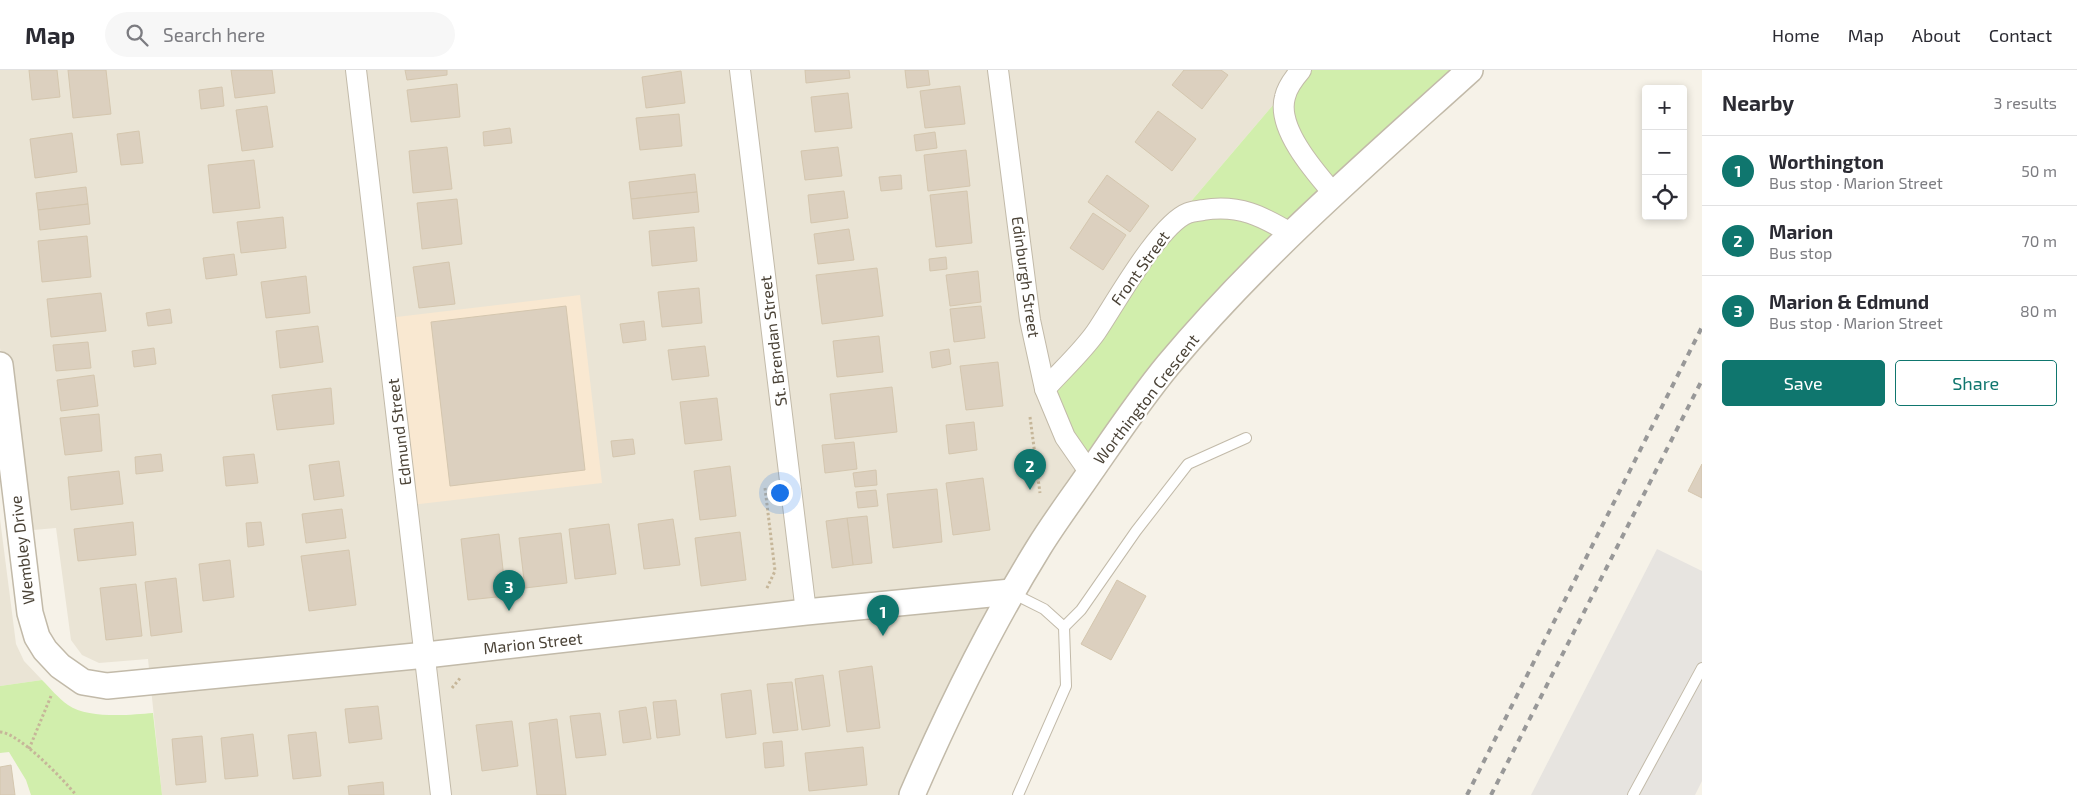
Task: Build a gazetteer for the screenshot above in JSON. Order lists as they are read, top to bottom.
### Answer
{
  "streets": {
    "street": [
      "Front Street",
      "Edinburgh Street",
      "St. Brendan Street",
      "Worthington Crescent",
      "Edmund Street",
      "Wembley Drive",
      "Marion Street"
    ]
  },
  "crossings": [
    ["Front Street", "Edinburgh Street"],
    ["Front Street", "Worthington Crescent"],
    ["Edinburgh Street", "Worthington Crescent"],
    ["St. Brendan Street", "Marion Street"],
    ["Worthington Crescent", "Marion Street"],
    ["Edmund Street", "Marion Street"],
    ["Wembley Drive", "Marion Street"]
  ],
  "page": {
    "header": "Map",
    "search": "Search here",
    "nav": [
      "Home",
      "Map",
      "About",
      "Contact"
    ],
    "heading": ["Nearby", "3 results"],
    "map_buttons": ["+", "−"],
    "list": [
      {
        "mark": "1",
        "name": "Worthington",
        "note": "Bus stop · Marion Street",
        "value": "50 m"
      },
      {
        "mark": "2",
        "name": "Marion",
        "note": "Bus stop",
        "value": "70 m"
      },
      {
        "mark": "3",
        "name": "Marion & Edmund",
        "note": "Bus stop · Marion Street",
        "value": "80 m"
      }
    ],
    "buttons": ["Save", "Share"],
    "pins": ["2", "3", "1"]
  }
}
